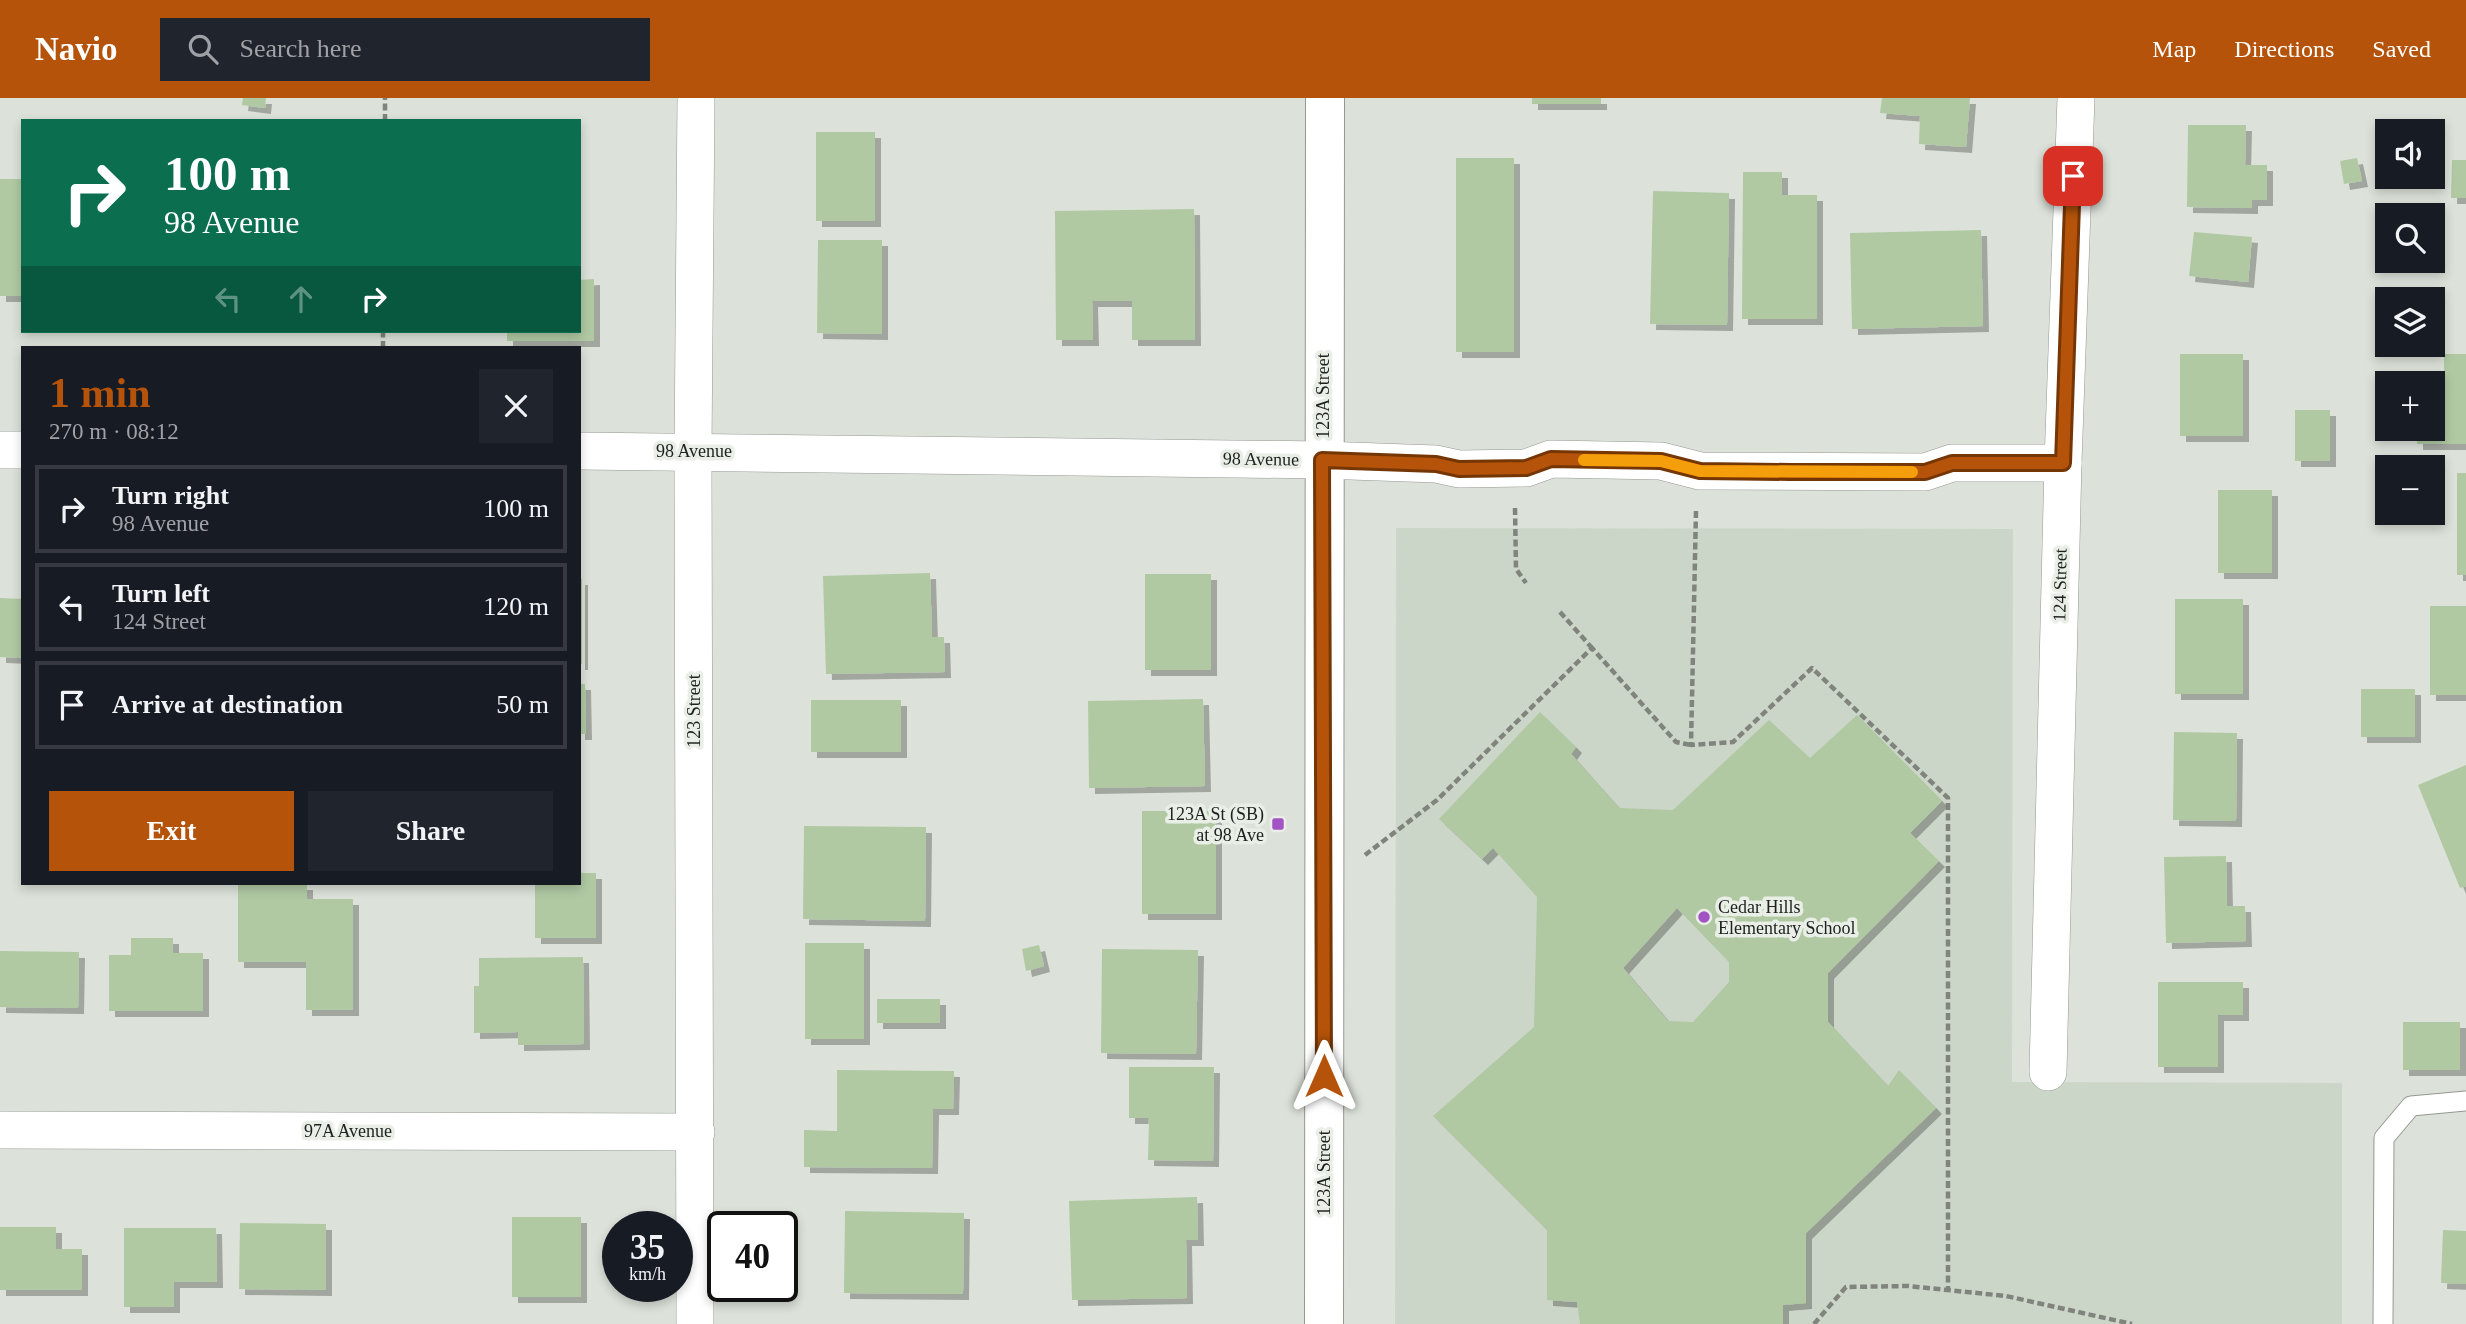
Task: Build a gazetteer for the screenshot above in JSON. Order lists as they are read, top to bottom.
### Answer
{
  "streets": {
    "street": [
      "123A Street",
      "98 Avenue",
      "124 Street",
      "123 Street",
      "97A Avenue"
    ]
  },
  "crossings": [
    ["123A Street", "98 Avenue"],
    ["98 Avenue", "124 Street"],
    ["98 Avenue", "123 Street"],
    ["123 Street", "97A Avenue"]
  ],
  "places": {
    "transit": ["123A St (SB) at 98 Ave"],
    "other": ["Cedar Hills Elementary School"]
  },
  "page": {
    "header": "Navio",
    "search": "Search here",
    "nav": ["Map", "Directions", "Saved"],
    "map_buttons": ["+", "−"],
    "turn": ["100 m", "98 Avenue"],
    "heading": ["1 min", "270 m · 08:12"],
    "list": [
      {
        "name": "Turn right",
        "note": "98 Avenue",
        "value": "100 m"
      },
      {
        "name": "Turn left",
        "note": "124 Street",
        "value": "120 m"
      },
      {
        "name": "Arrive at destination",
        "value": "50 m"
      }
    ],
    "buttons": ["Exit", "Share"],
    "speed": "35 km/h",
    "limit": "40"
  }
}
